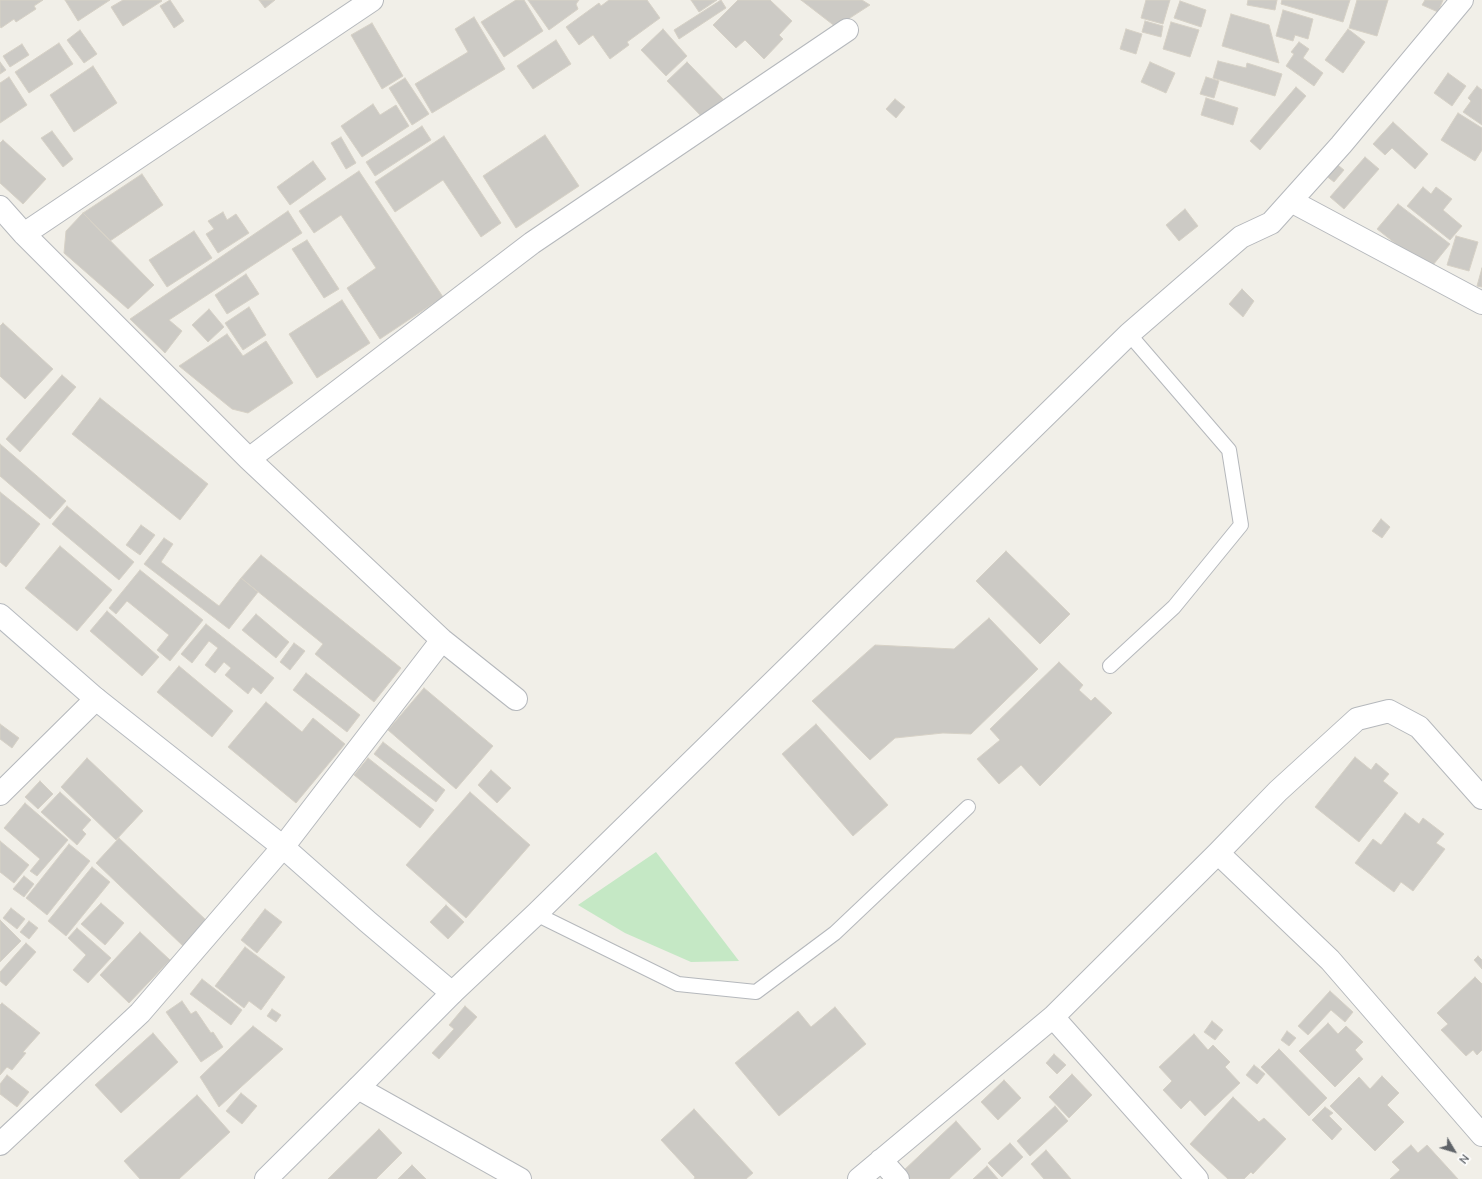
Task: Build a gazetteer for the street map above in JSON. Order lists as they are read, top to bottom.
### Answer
{
  "north": "bottom right"
}
